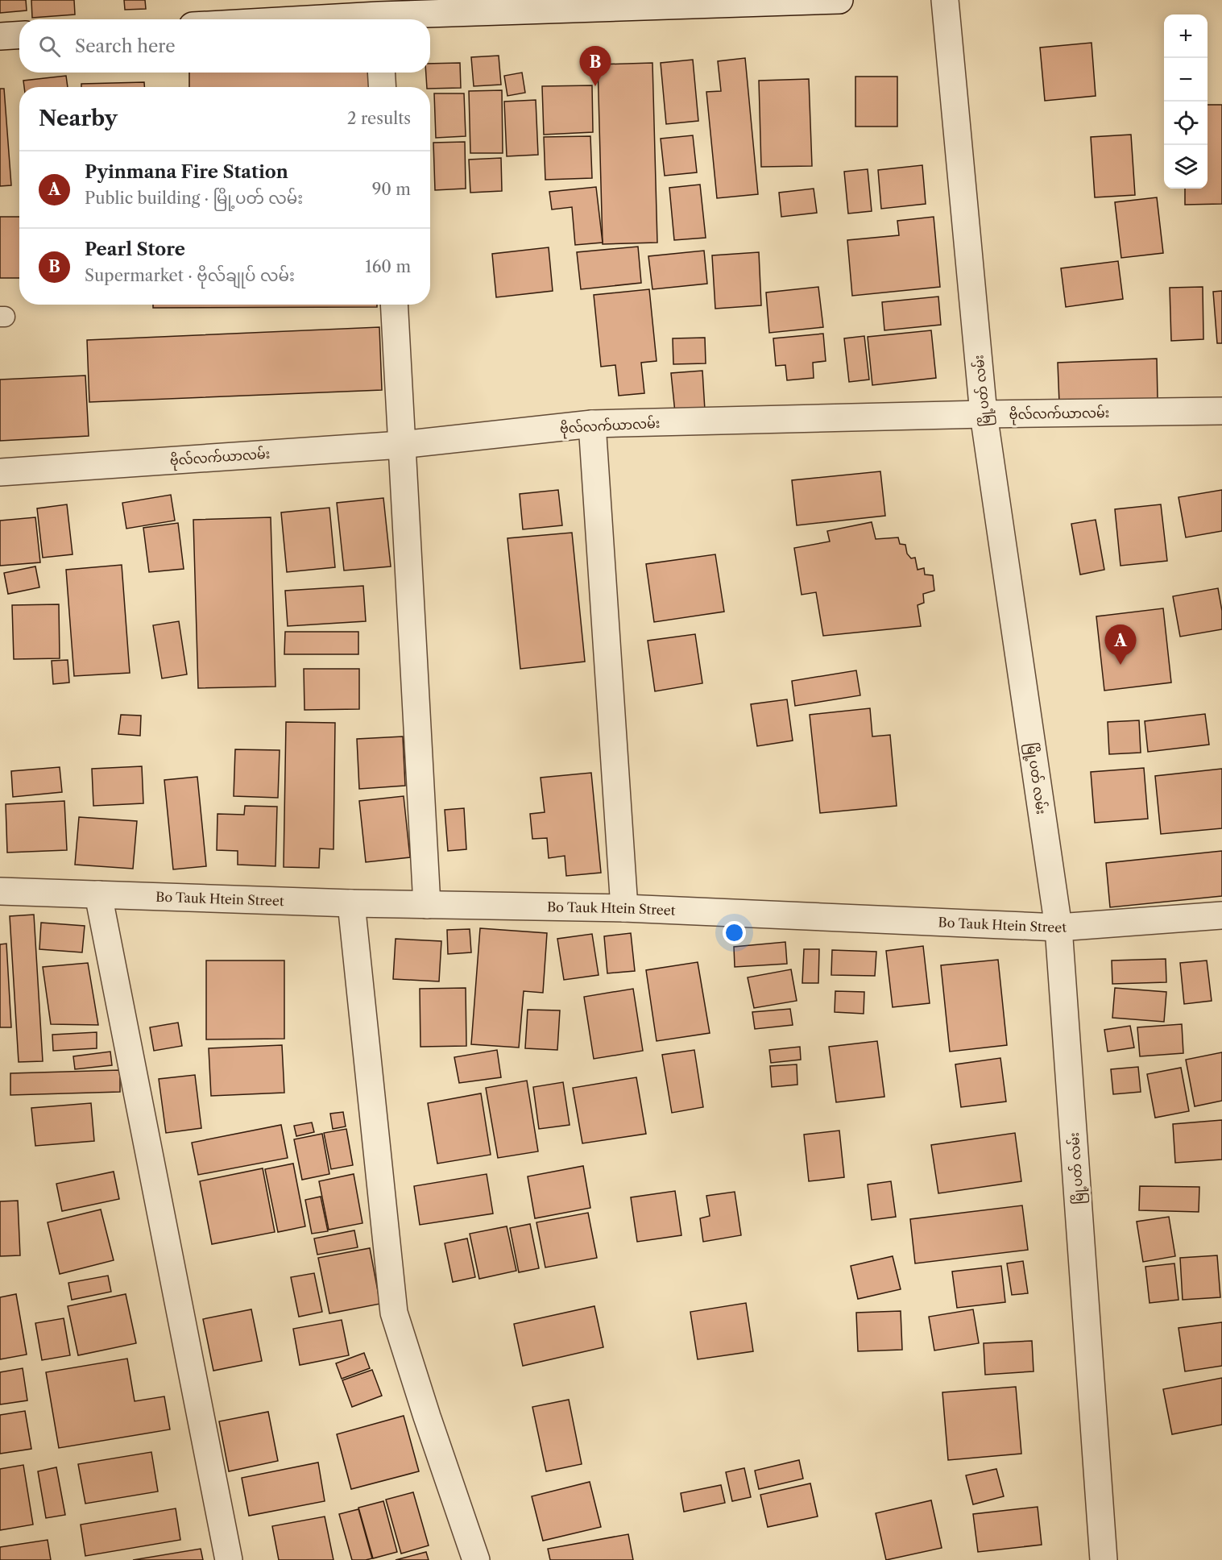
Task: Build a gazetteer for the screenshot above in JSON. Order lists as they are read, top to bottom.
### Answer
{
  "streets": {
    "street": ["မြို့ပတ် လမ်း", "ဗိုလ်လက်ယာလမ်း", "Bo Tauk Htein Street"]
  },
  "crossings": [
    ["မြို့ပတ် လမ်း", "ဗိုလ်လက်ယာလမ်း"],
    ["မြို့ပတ် လမ်း", "Bo Tauk Htein Street"]
  ],
  "page": {
    "map_buttons": ["+", "−"],
    "search": "Search here",
    "pins": ["B", "A"],
    "heading": ["Nearby", "2 results"],
    "list": [
      {
        "mark": "A",
        "name": "Pyinmana Fire Station",
        "note": "Public building · မြို့ပတ် လမ်း",
        "value": "90 m"
      },
      {
        "mark": "B",
        "name": "Pearl Store",
        "note": "Supermarket · ဗိုလ်ချုပ် လမ်း",
        "value": "160 m"
      }
    ]
  }
}
